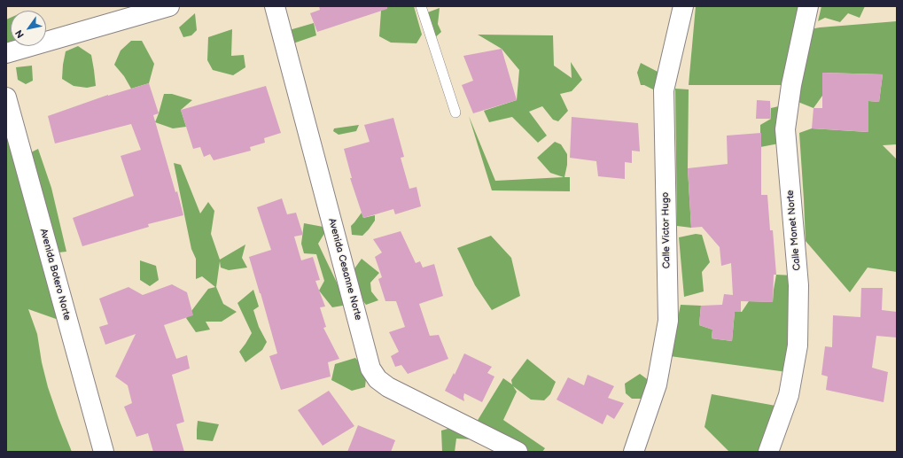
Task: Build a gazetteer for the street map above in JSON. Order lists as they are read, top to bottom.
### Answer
{
  "streets": {
    "street": [
      "Calle Victor Hugo",
      "Calle Monet Norte",
      "Avenida Cesanne Norte",
      "Avenida Botero Norte"
    ]
  },
  "north": "bottom left"
}
